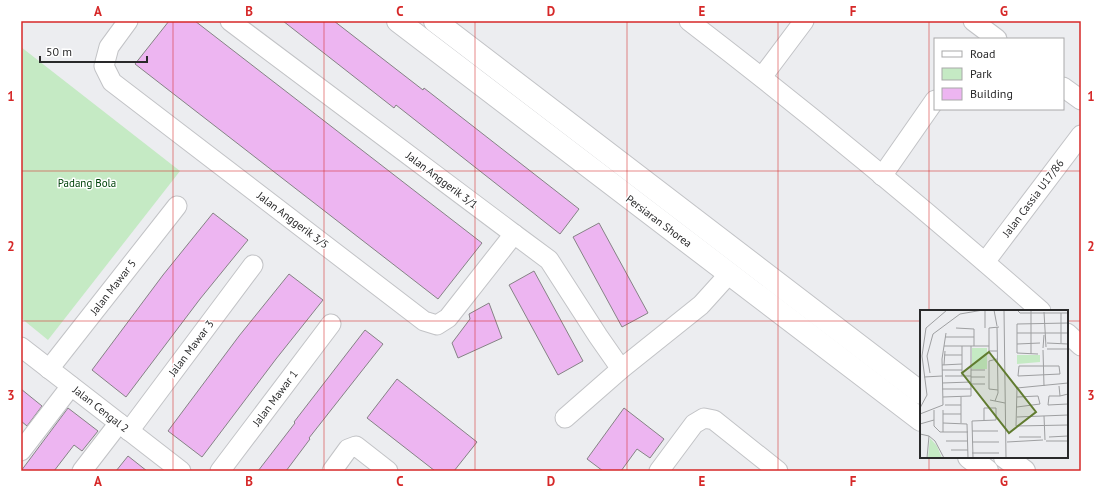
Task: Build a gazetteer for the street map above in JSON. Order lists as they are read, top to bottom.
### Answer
{
  "streets": {
    "main road": ["Persiaran Shorea"],
    "street": [
      "Jalan Anggerik 3/1",
      "Jalan Cassia U17/86",
      "Jalan Anggerik 3/5",
      "Jalan Mawar 5",
      "Jalan Mawar 3",
      "Jalan Mawar 1",
      "Jalan Cengal 2"
    ]
  },
  "crossings": [
    ["Jalan Anggerik 3/1", "Jalan Anggerik 3/5"],
    ["Jalan Mawar 5", "Jalan Cengal 2"],
    ["Jalan Mawar 3", "Jalan Cengal 2"]
  ],
  "parks": ["Padang Bola"],
  "legend": ["Road", "Park", "Building"],
  "scale_bar": "50 m",
  "grid": {
    "columns": [
      "A",
      "B",
      "C",
      "D",
      "E",
      "F",
      "G"
    ],
    "rows": ["1", "2", "3"]
  }
}
